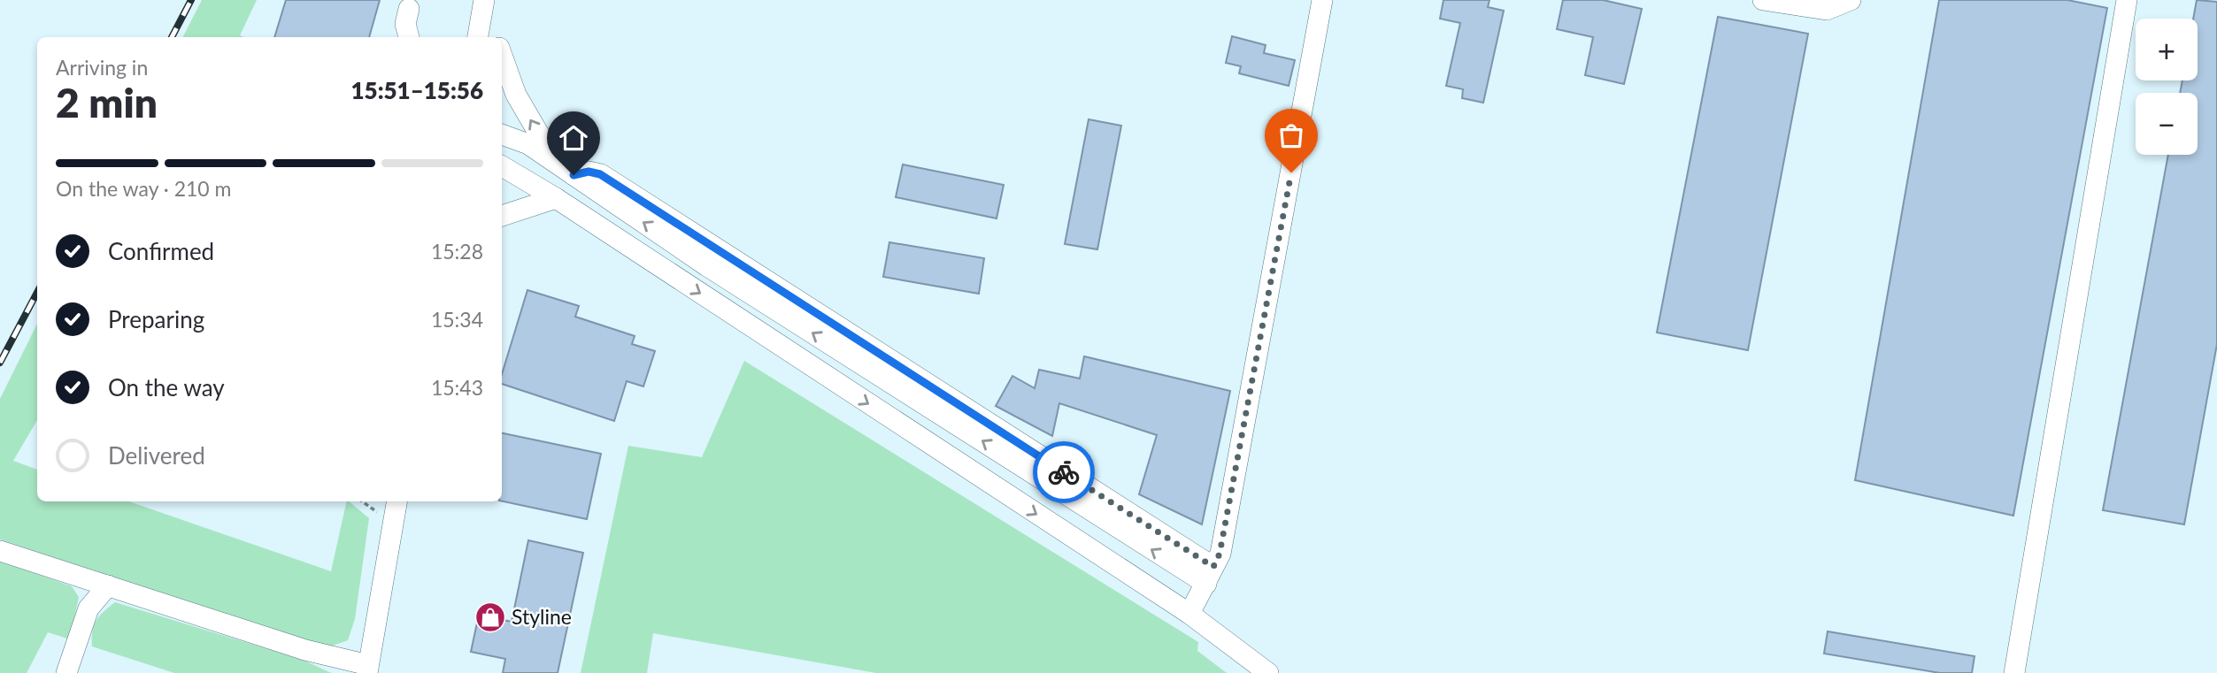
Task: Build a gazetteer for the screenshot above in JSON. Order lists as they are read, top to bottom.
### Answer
{
  "places": {
    "shop": ["Styline"]
  },
  "page": {
    "map_buttons": ["+", "−"],
    "heading": ["2 min", "Arriving in", "15:51–15:56"],
    "bar": "On the way · 210 m",
    "list": [
      ["Confirmed", "15:28"],
      ["Preparing", "15:34"],
      ["On the way", "15:43"],
      "Delivered"
    ]
  }
}
